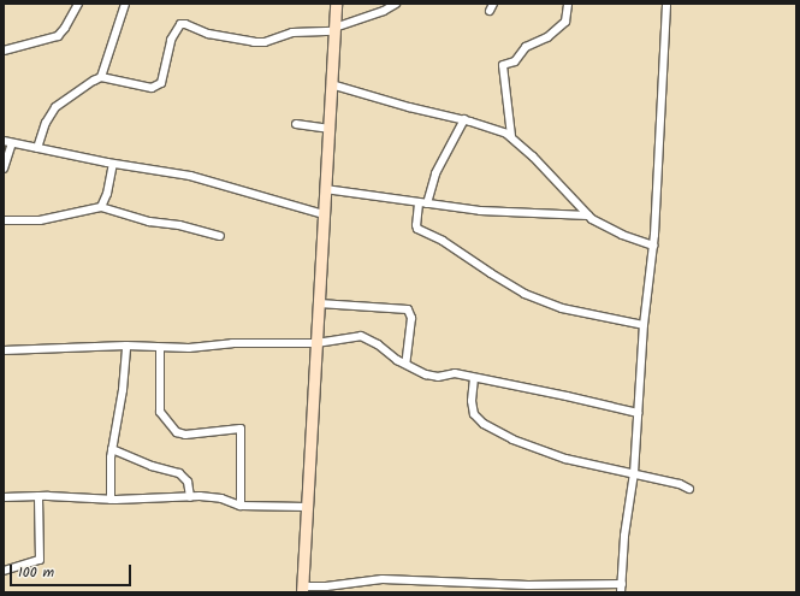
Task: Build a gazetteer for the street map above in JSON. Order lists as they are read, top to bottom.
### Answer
{
  "scale_bar": "100 m"
}
